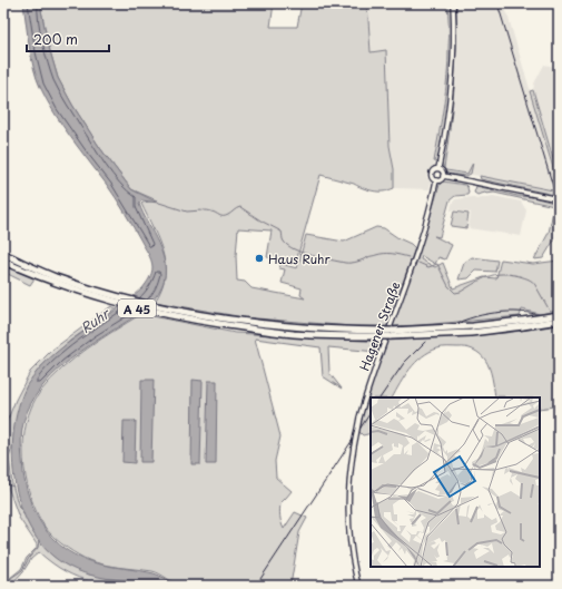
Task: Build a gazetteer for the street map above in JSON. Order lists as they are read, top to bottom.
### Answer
{
  "streets": {
    "highway": ["A 45"],
    "main road": ["Hagener Straße"]
  },
  "water": ["Ruhr"],
  "places": ["Haus Ruhr"],
  "scale_bar": "200 m"
}
